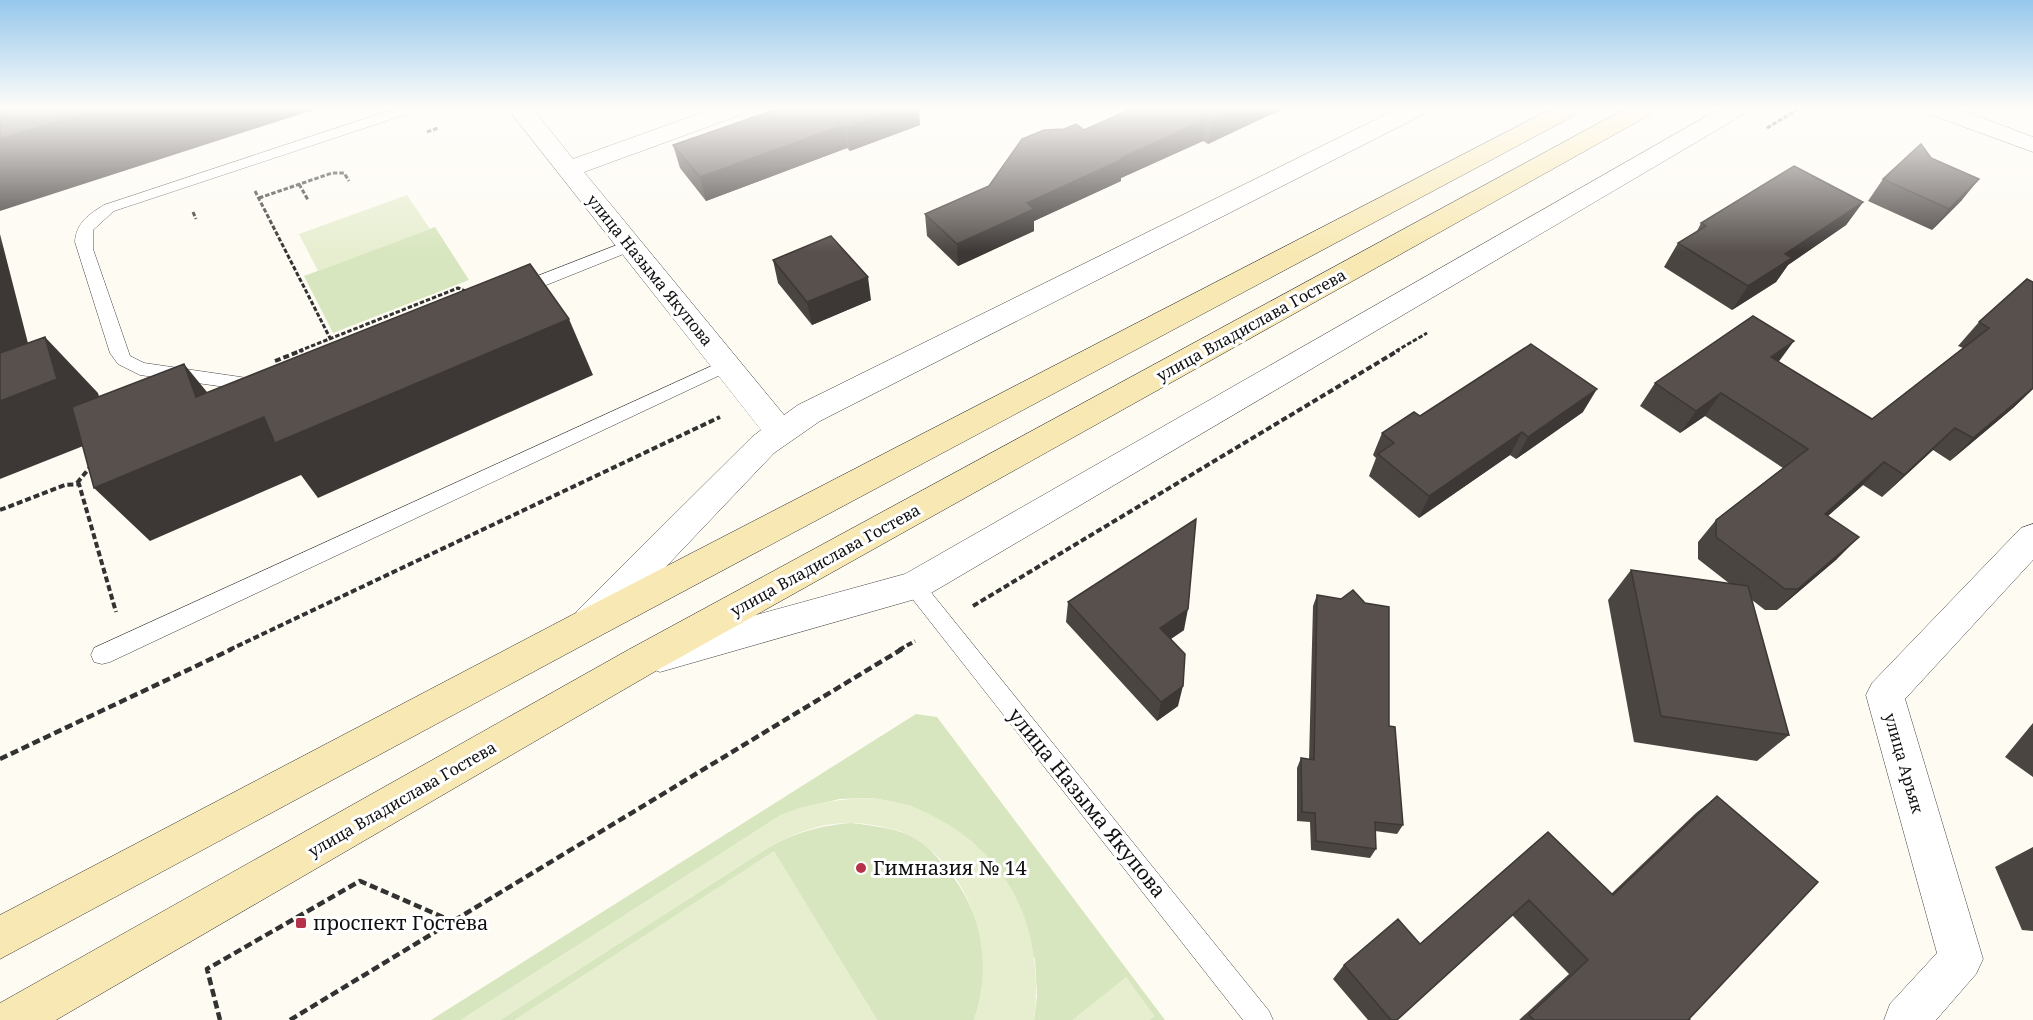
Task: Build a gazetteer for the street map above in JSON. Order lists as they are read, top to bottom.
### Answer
{
  "streets": {
    "main road": ["улица Владислава Гостева"],
    "street": ["улица Назыма Якупова", "улица Аръяк"]
  },
  "places": {
    "other": ["Гимназия № 14"],
    "transit": ["проспект Гостева"]
  }
}
